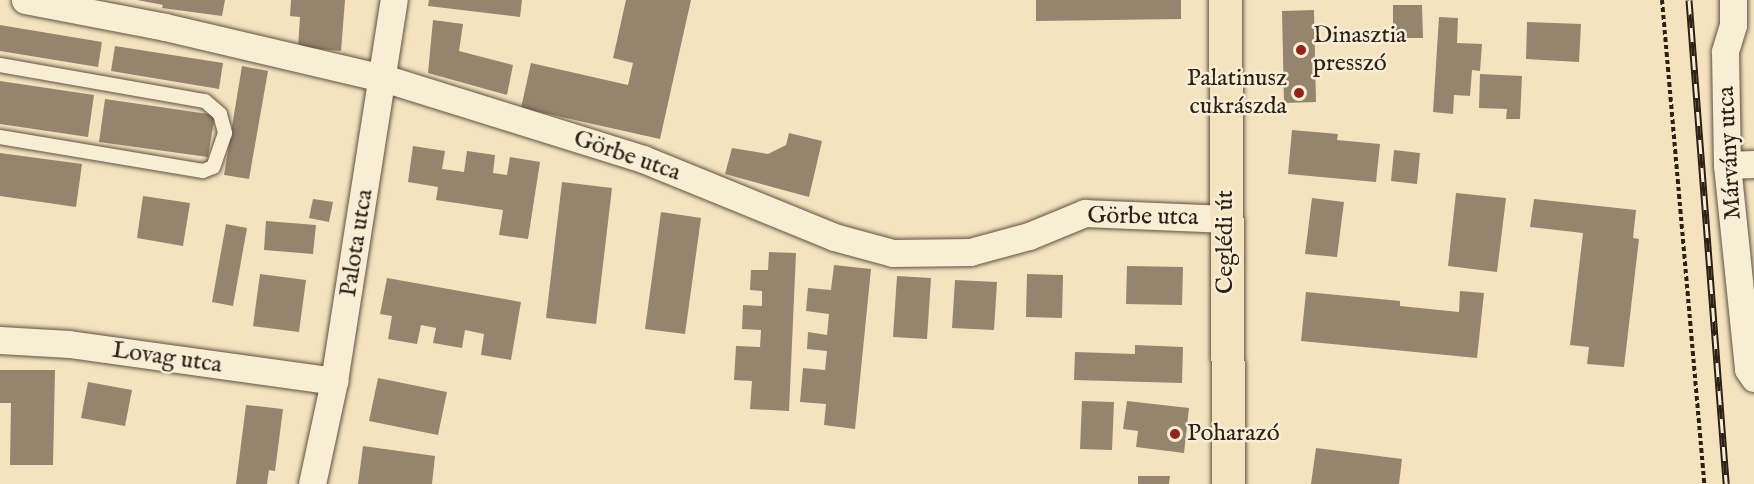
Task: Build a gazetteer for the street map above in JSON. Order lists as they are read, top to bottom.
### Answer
{
  "streets": {
    "main road": ["Ceglédi út"],
    "street": [
      "Márvány utca",
      "Görbe utca",
      "Palota utca",
      "Lovag utca"
    ]
  },
  "crossings": [
    ["Görbe utca", "Ceglédi út"],
    ["Görbe utca", "Palota utca"],
    ["Palota utca", "Lovag utca"]
  ],
  "places": ["Dinasztia presszó", "Palatinusz cukrászda", "Poharazó"]
}
